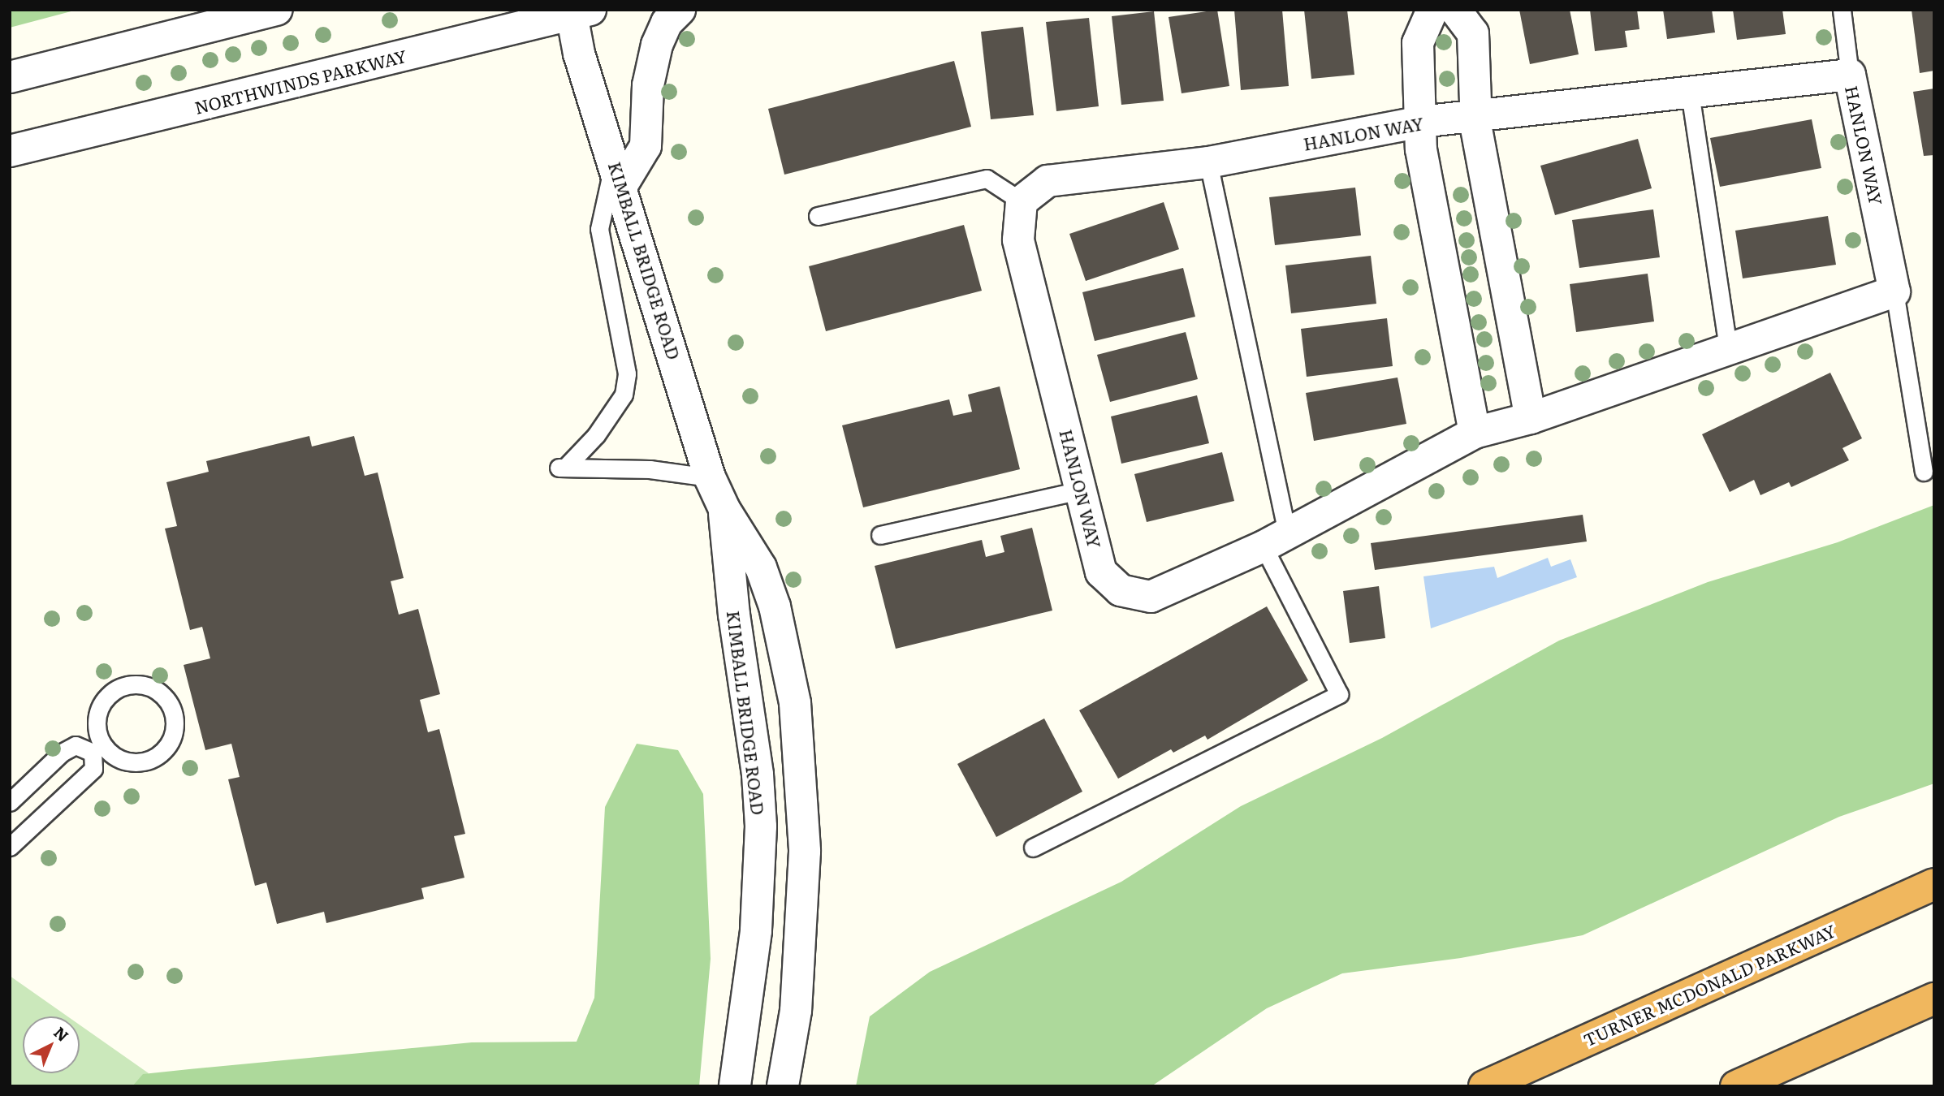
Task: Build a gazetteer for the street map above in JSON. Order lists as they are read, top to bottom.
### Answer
{
  "streets": {
    "highway": ["TURNER MCDONALD PARKWAY"],
    "street": ["NORTHWINDS PARKWAY", "HANLON WAY", "KIMBALL BRIDGE ROAD"]
  },
  "crossings": [
    ["NORTHWINDS PARKWAY", "KIMBALL BRIDGE ROAD"]
  ],
  "north": "top right"
}
